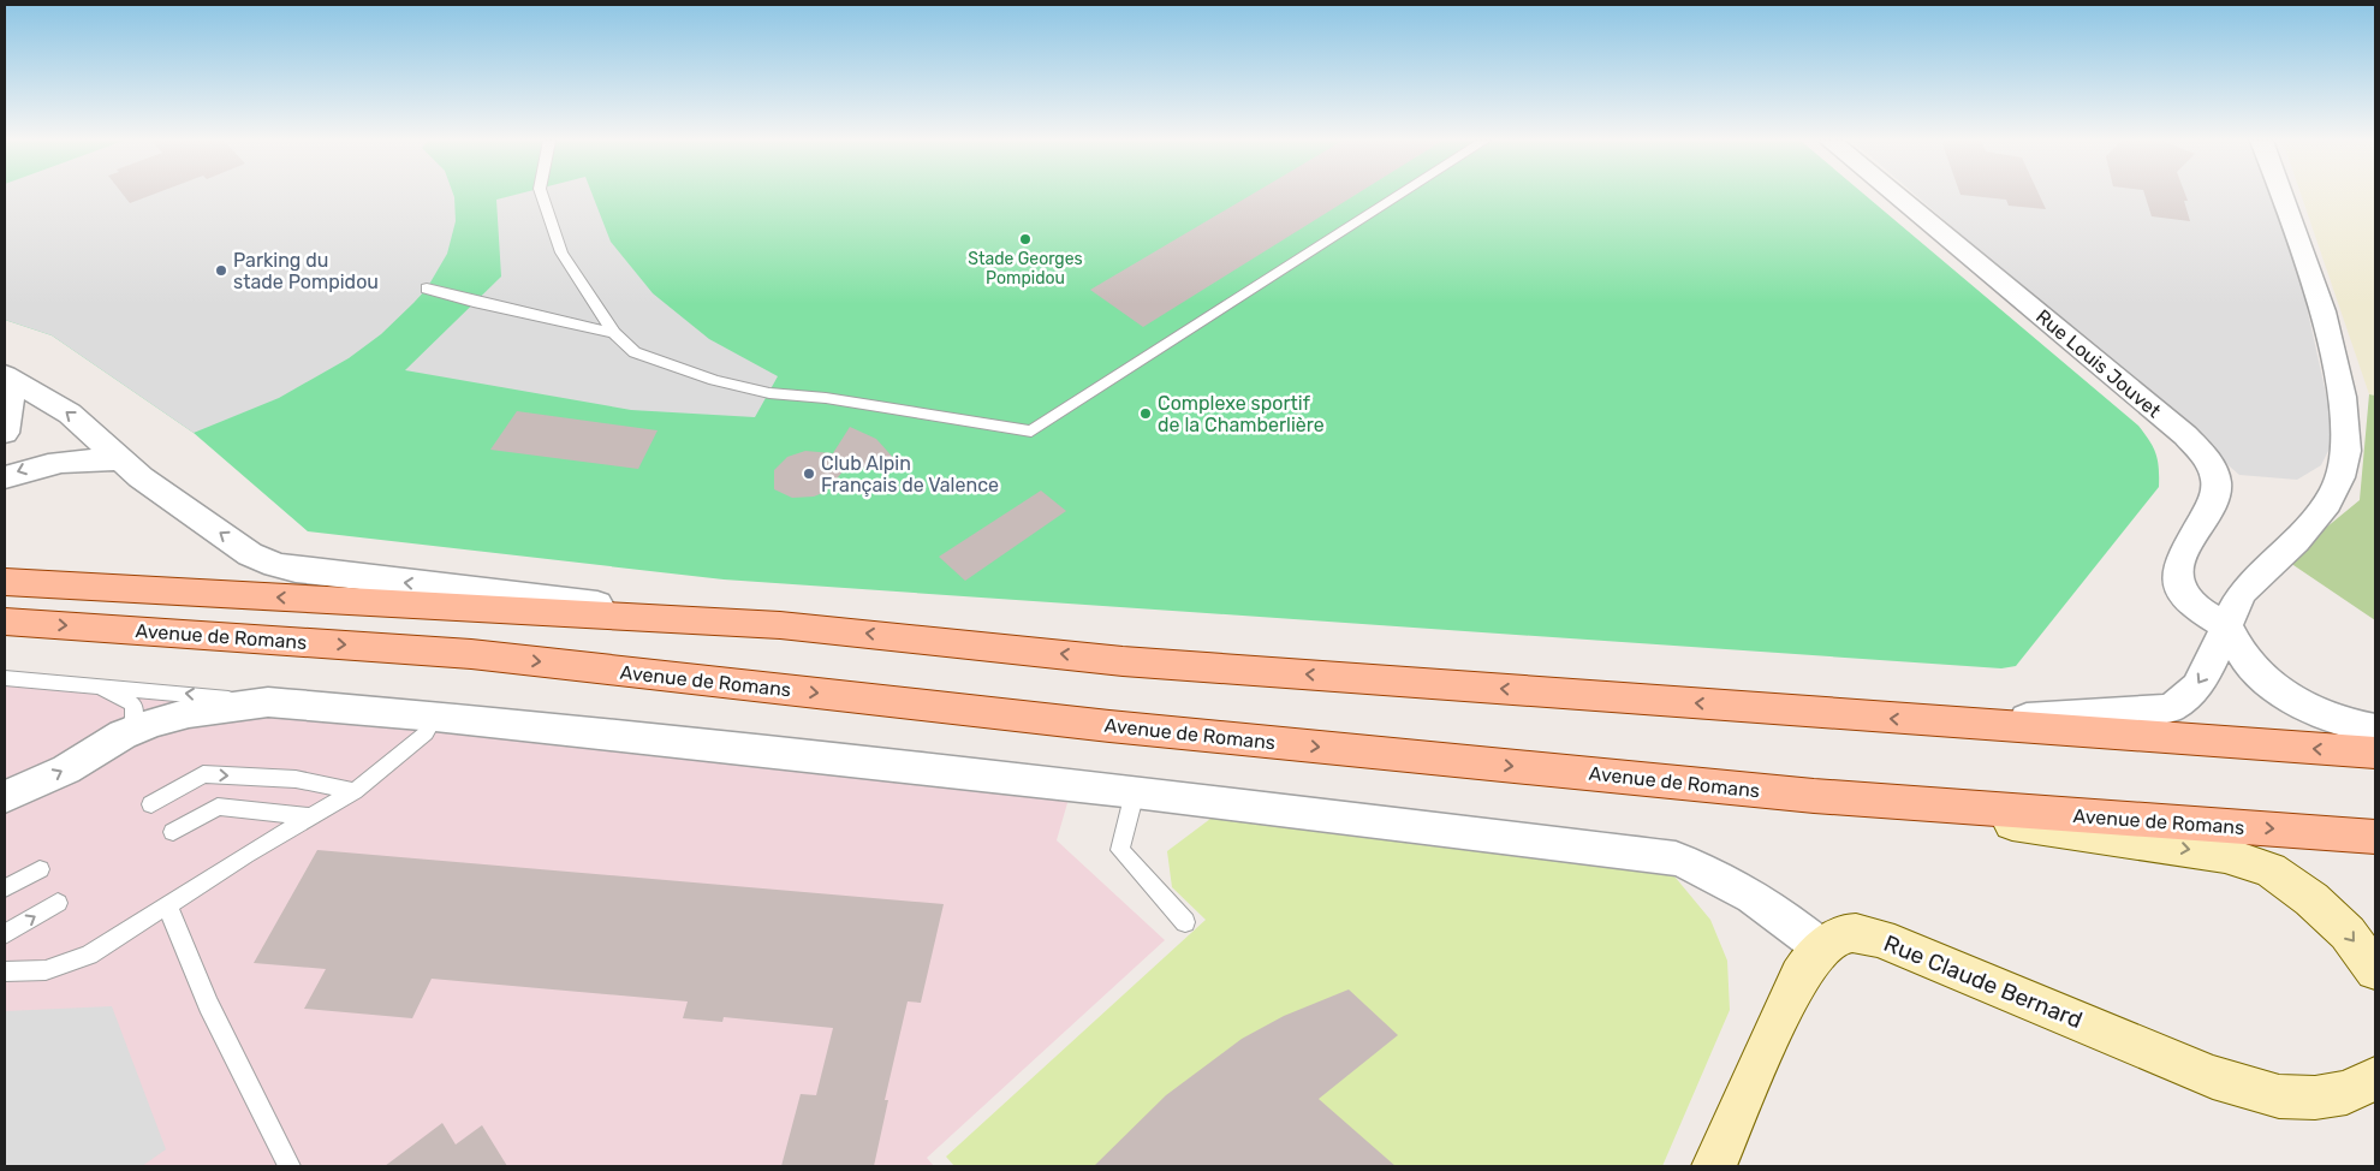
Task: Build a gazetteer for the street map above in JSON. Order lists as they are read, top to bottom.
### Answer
{
  "streets": {
    "main road": ["Avenue de Romans"],
    "street": ["Rue Louis Jouvet", "Rue Claude Bernard"]
  },
  "places": [
    "Stade Georges Pompidou",
    "Parking du stade Pompidou",
    "Complexe sportif de la Chamberlière",
    "Club Alpin Français de Valence"
  ]
}
